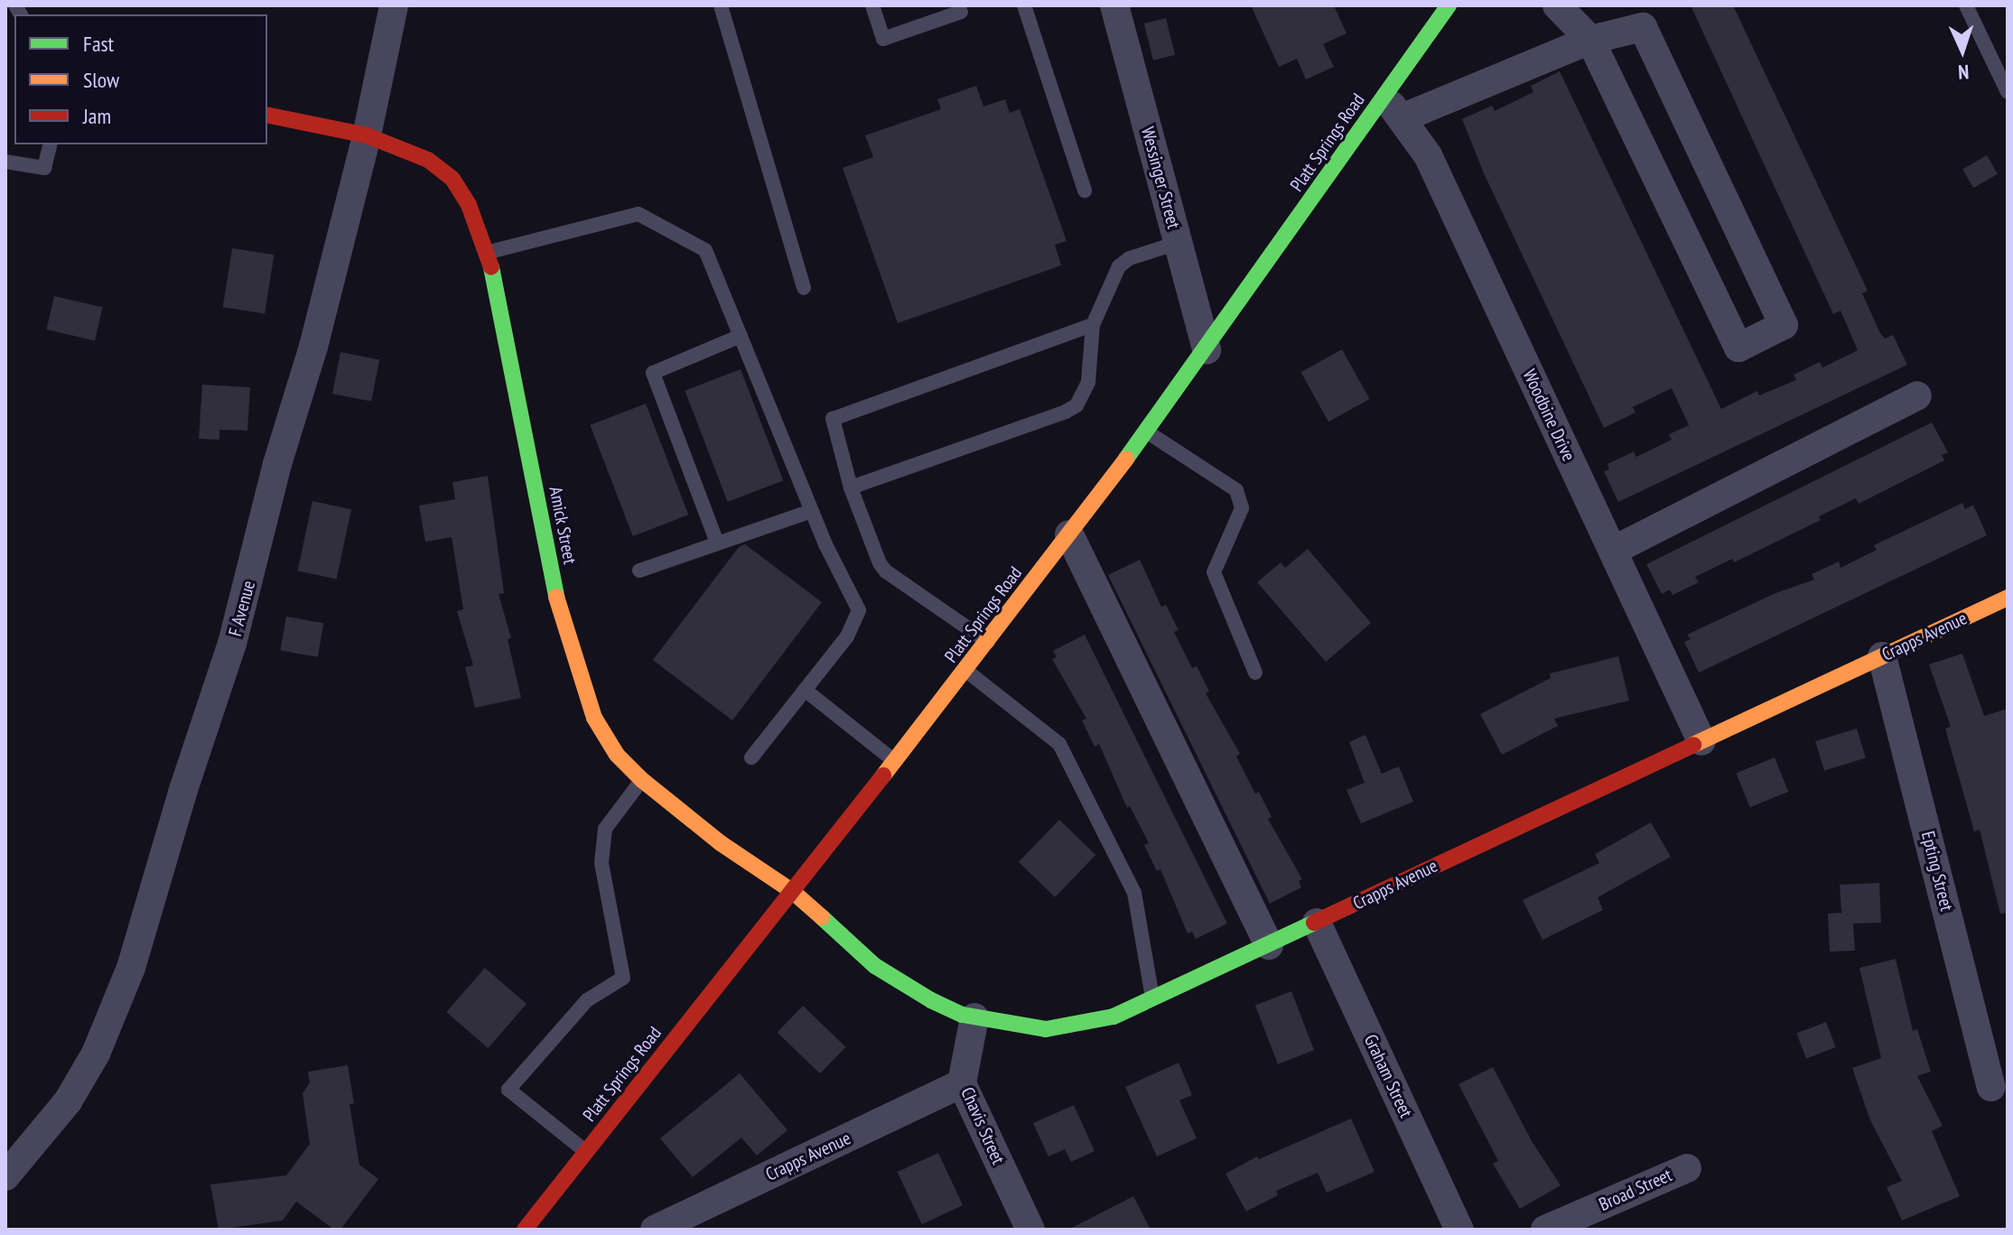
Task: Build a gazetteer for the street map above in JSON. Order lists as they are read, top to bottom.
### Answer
{
  "streets": {
    "street": [
      "Platt Springs Road",
      "Wessinger Street",
      "Woodbine Drive",
      "Amick Street",
      "F Avenue",
      "Crapps Avenue",
      "Epting Street",
      "Graham Street",
      "Chavis Street",
      "Broad Street"
    ]
  },
  "crossings": [
    ["Platt Springs Road", "Wessinger Street"],
    ["Platt Springs Road", "Woodbine Drive"],
    ["Platt Springs Road", "Amick Street"],
    ["Platt Springs Road", "Crapps Avenue"],
    ["Woodbine Drive", "Crapps Avenue"],
    ["Amick Street", "F Avenue"],
    ["Amick Street", "Crapps Avenue"],
    ["Crapps Avenue", "Epting Street"],
    ["Crapps Avenue", "Graham Street"],
    ["Crapps Avenue", "Chavis Street"]
  ],
  "legend": ["Fast", "Slow", "Jam"],
  "north": "bottom"
}
